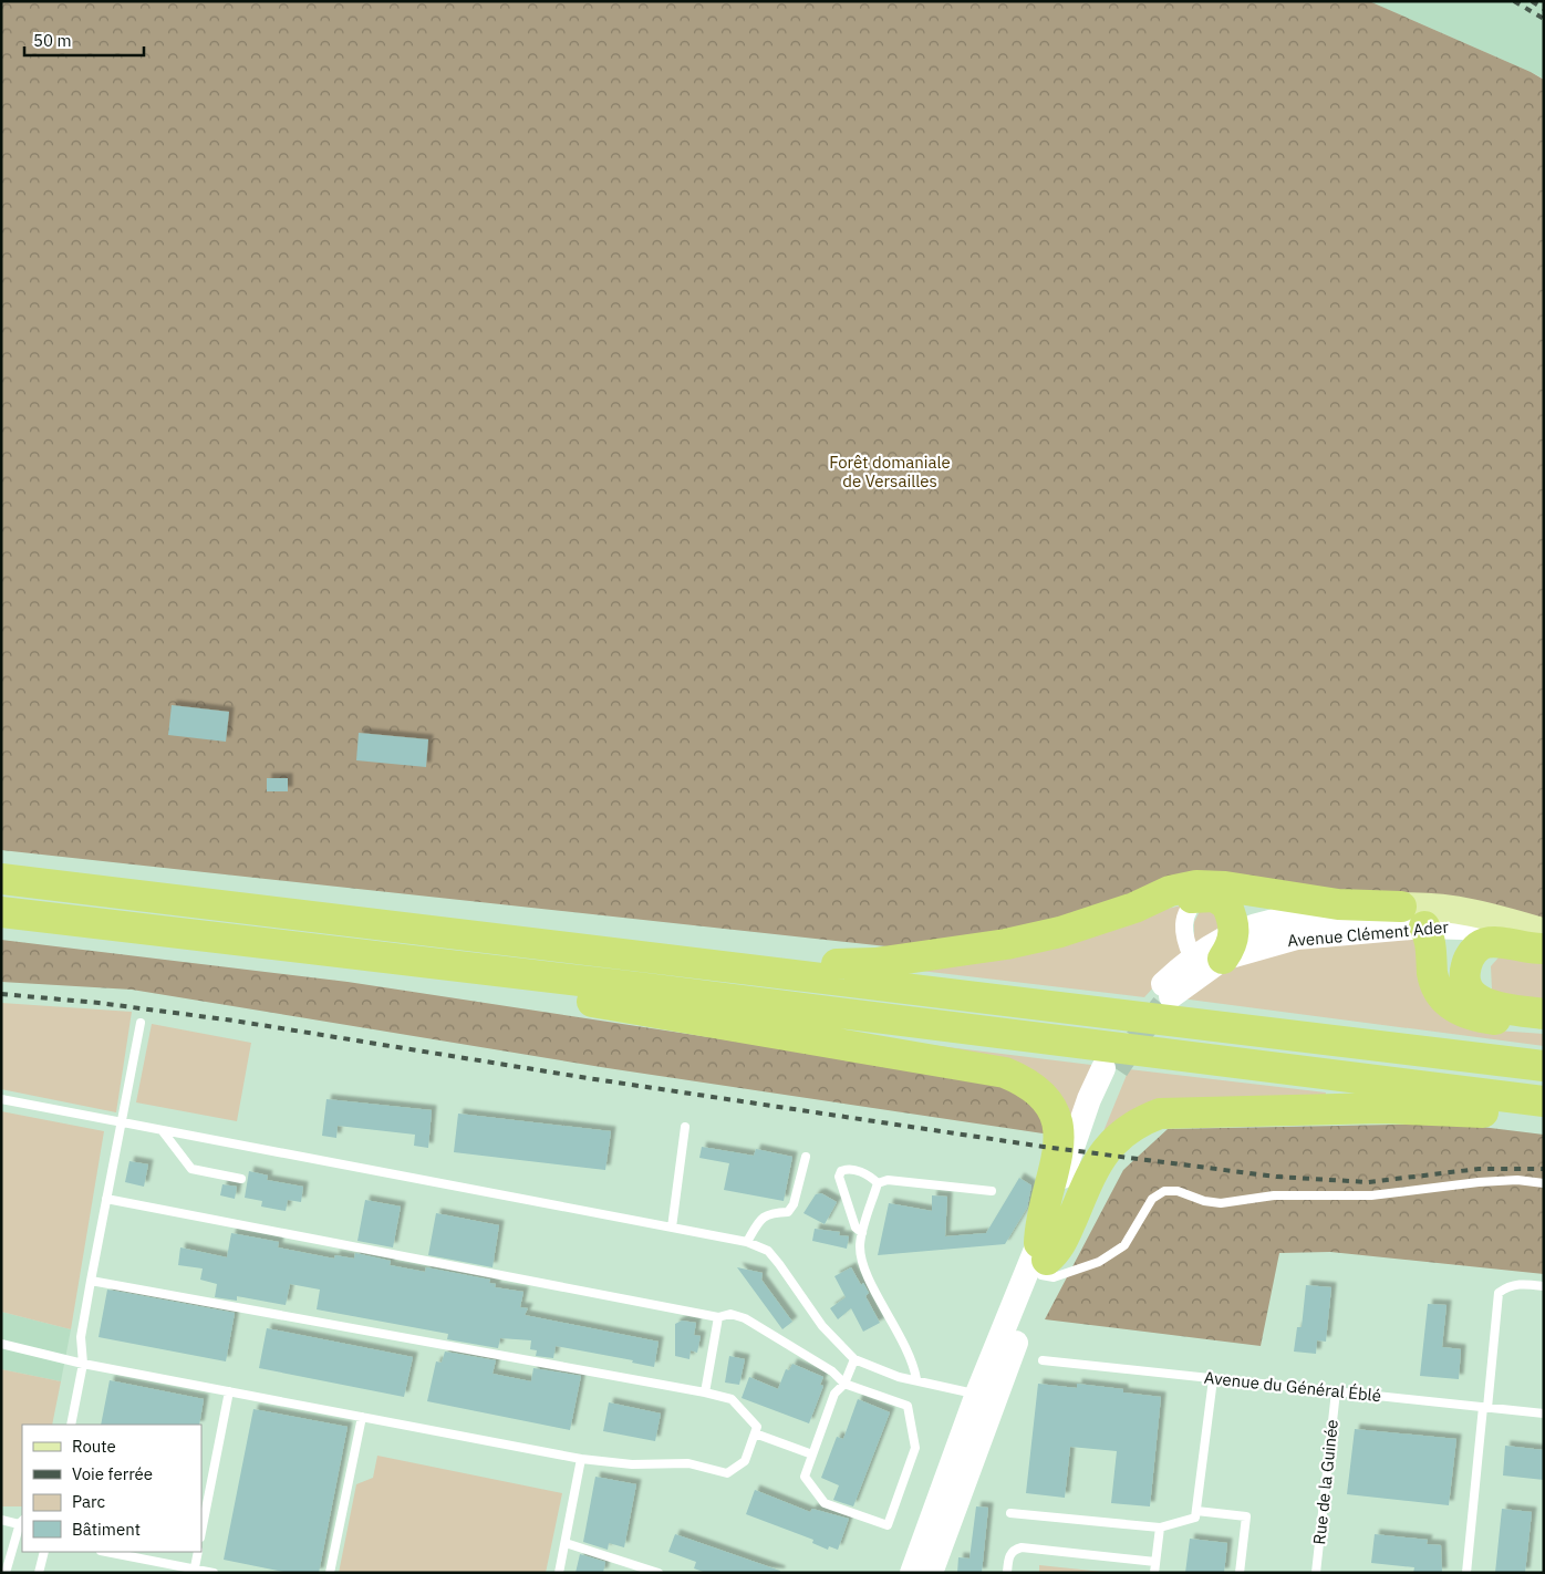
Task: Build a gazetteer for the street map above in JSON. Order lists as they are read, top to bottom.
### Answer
{
  "streets": {
    "main road": ["Avenue Clément Ader"],
    "lane": ["Avenue du Général Éblé", "Rue de la Guinée"]
  },
  "crossings": [
    ["Avenue du Général Éblé", "Rue de la Guinée"]
  ],
  "parks": ["Forêt domaniale de Versailles"],
  "legend": [
    "Route",
    "Voie ferrée",
    "Parc",
    "Bâtiment"
  ],
  "scale_bar": "50 m"
}
